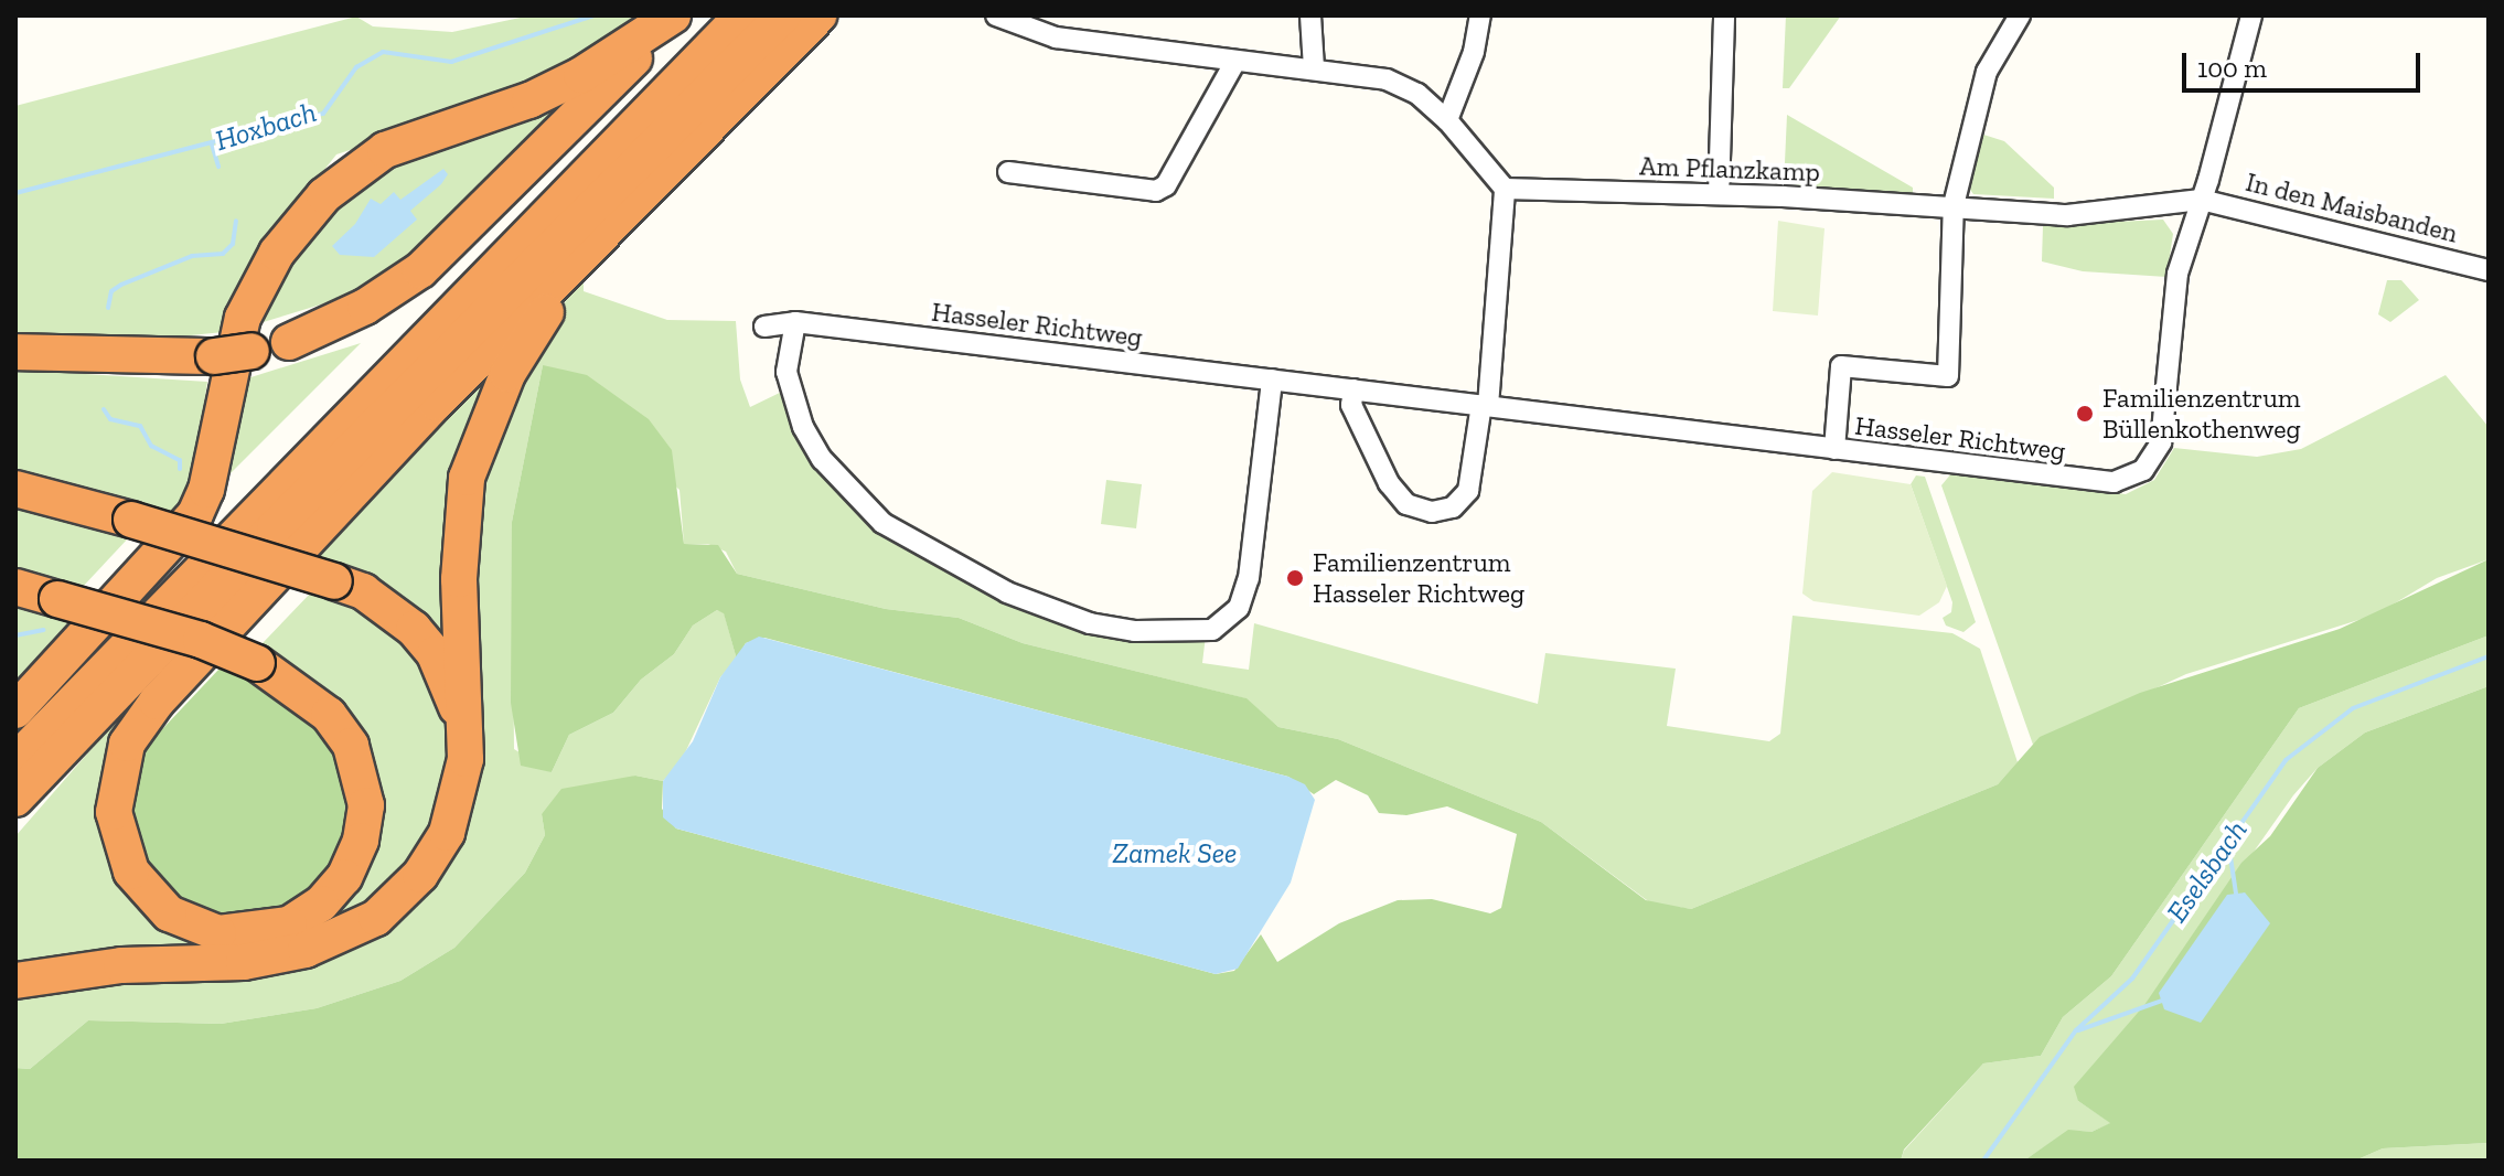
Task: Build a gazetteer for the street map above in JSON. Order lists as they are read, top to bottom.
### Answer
{
  "streets": {
    "street": ["Am Pflanzkamp", "In den Maisbanden", "Hasseler Richtweg"]
  },
  "crossings": [
    ["Am Pflanzkamp", "In den Maisbanden"],
    ["Am Pflanzkamp", "Hasseler Richtweg"],
    ["In den Maisbanden", "Hasseler Richtweg"]
  ],
  "water": ["Hoxbach", "Zamek See", "Eselsbach"],
  "places": ["Familienzentrum Büllenkothenweg", "Familienzentrum Hasseler Richtweg"],
  "scale_bar": "100 m"
}
